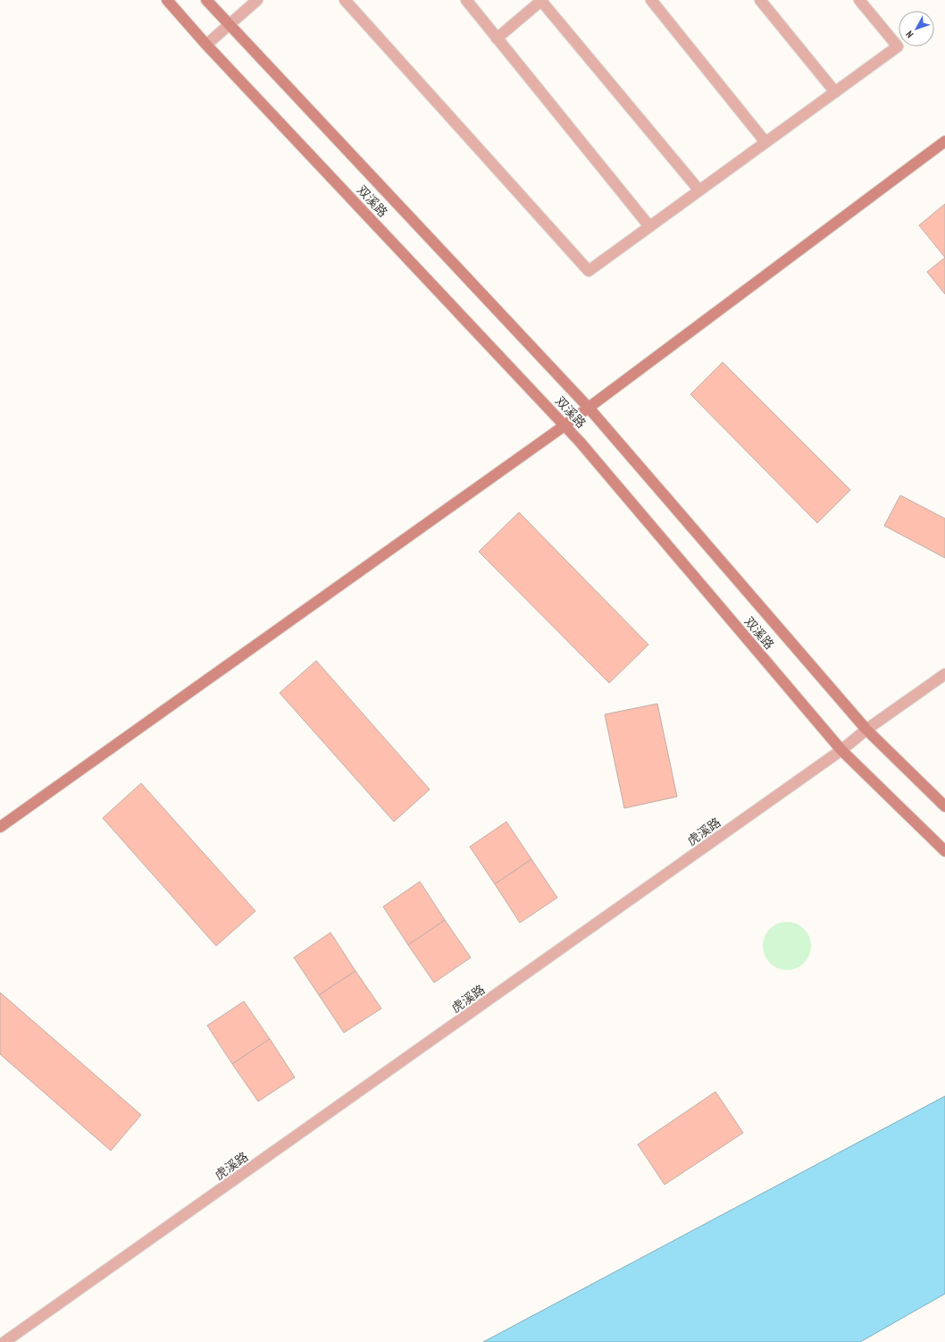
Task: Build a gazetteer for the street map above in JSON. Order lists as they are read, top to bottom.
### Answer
{
  "streets": {
    "street": ["双溪路", "虎溪路"]
  },
  "crossings": [
    ["双溪路", "虎溪路"]
  ],
  "north": "bottom left"
}
